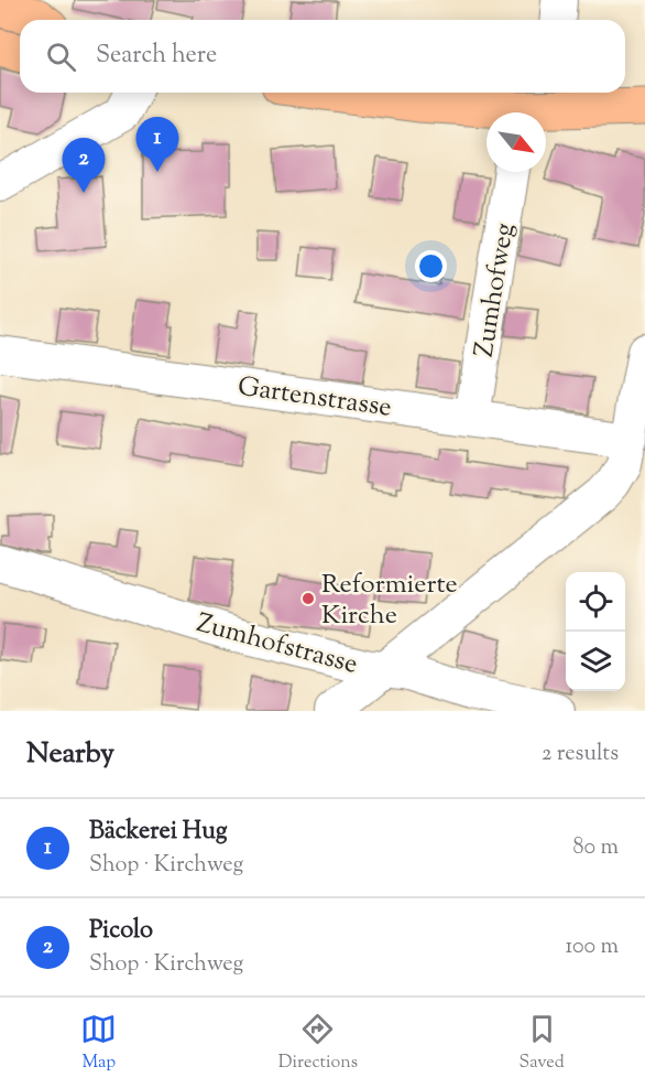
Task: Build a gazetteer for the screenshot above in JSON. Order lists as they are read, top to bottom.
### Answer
{
  "streets": {
    "street": ["Zumhofweg", "Gartenstrasse", "Zumhofstrasse"]
  },
  "crossings": [
    ["Zumhofweg", "Gartenstrasse"]
  ],
  "places": ["Reformierte Kirche"],
  "north": "bottom right",
  "page": {
    "search": "Search here",
    "pins": ["1", "2"],
    "heading": ["Nearby", "2 results"],
    "list": [
      {
        "mark": "1",
        "name": "Bäckerei Hug",
        "note": "Shop · Kirchweg",
        "value": "80 m"
      },
      {
        "mark": "2",
        "name": "Picolo",
        "note": "Shop · Kirchweg",
        "value": "100 m"
      }
    ],
    "nav": ["Map", "Directions", "Saved"]
  }
}
